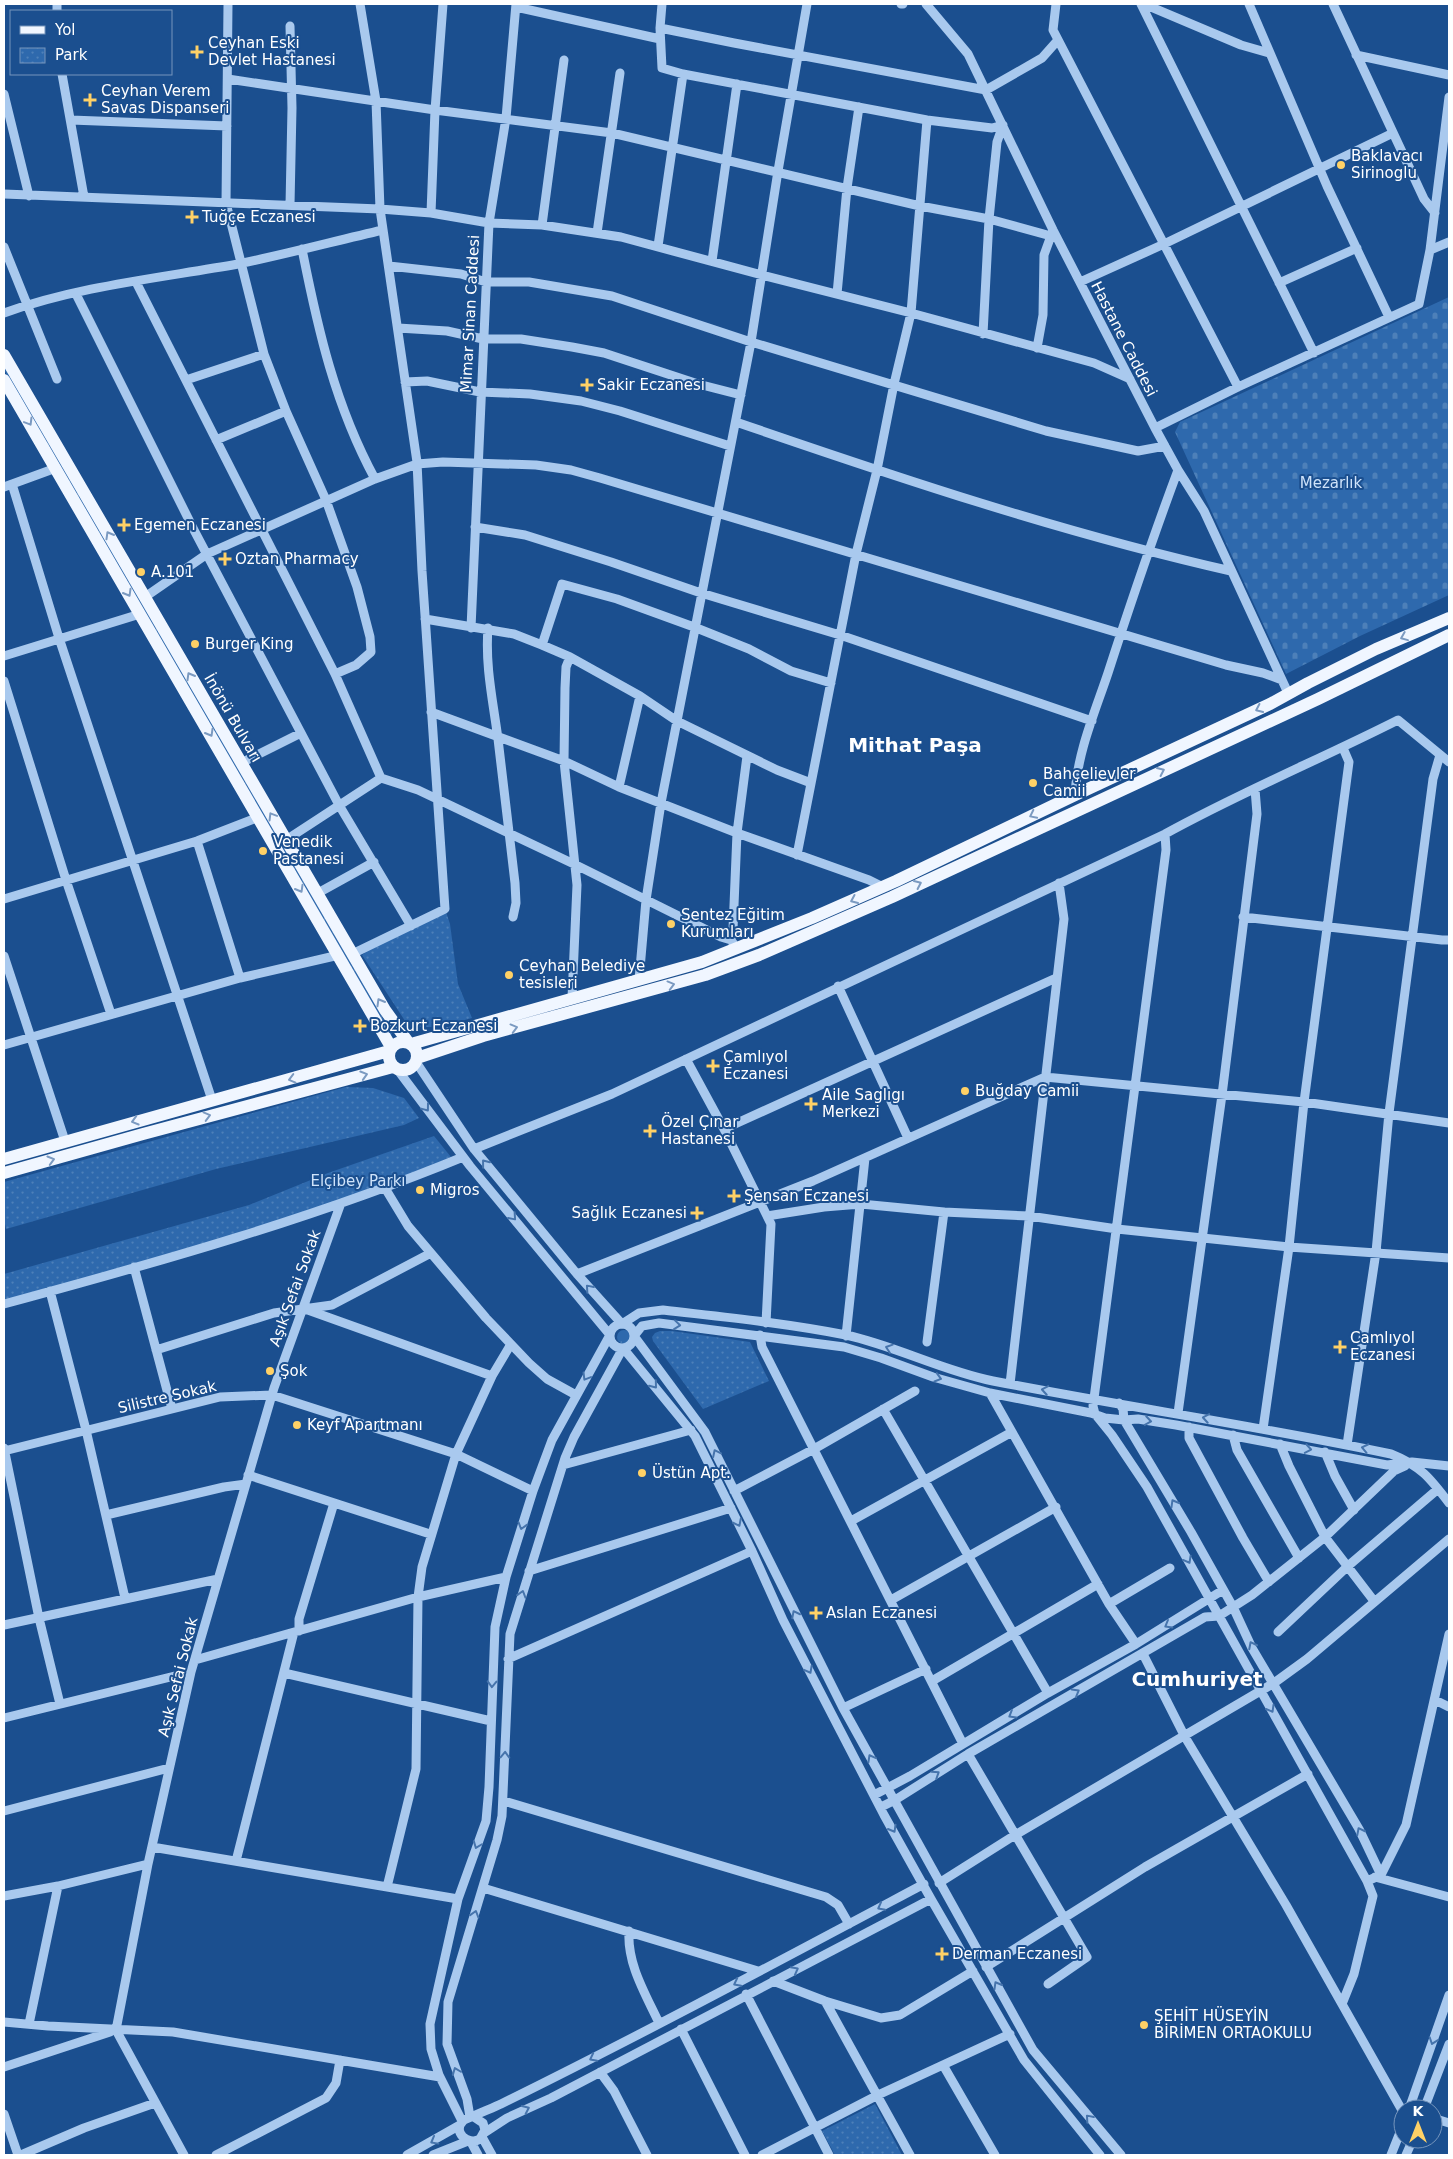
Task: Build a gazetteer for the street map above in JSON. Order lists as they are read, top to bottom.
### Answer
{
  "streets": {
    "main road": ["İnönü Bulvarı"],
    "street": [
      "Mimar Sinan Caddesi",
      "Hastane Caddesi",
      "Aşık Sefai Sokak",
      "Silistre Sokak"
    ]
  },
  "crossings": [
    ["Aşık Sefai Sokak", "Silistre Sokak"]
  ],
  "districts": ["Mithat Paşa", "Cumhuriyet"],
  "parks": ["Mezarlık", "Elçibey Parkı"],
  "places": {
    "health": [
      "Ceyhan Eski Devlet Hastanesi",
      "Ceyhan Verem Savas Dispanseri",
      "Tuğçe Eczanesi",
      "Sakir Eczanesi",
      "Egemen Eczanesi",
      "Oztan Pharmacy",
      "Bozkurt Eczanesi",
      "Çamlıyol Eczanesi",
      "Aile Saglıgı Merkezi",
      "Özel Çınar Hastanesi",
      "Şensan Eczanesi",
      "Sağlık Eczanesi",
      "Camlıyol Eczanesi",
      "Aslan Eczanesi",
      "Derman Eczanesi"
    ],
    "other": [
      "Baklavacı Sirinoglu",
      "A.101",
      "Burger King",
      "Bahçelievler Camii",
      "Venedik Pastanesi",
      "Sentez Eğitim Kurumları",
      "Ceyhan Belediye tesisleri",
      "Buğday Camii",
      "Migros",
      "Şok",
      "Keyf Apartmanı",
      "Üstün Apt.",
      "ŞEHİT HÜSEYİN BİRİMEN ORTAOKULU"
    ]
  },
  "legend": ["Yol", "Park"],
  "north": "top"
}
